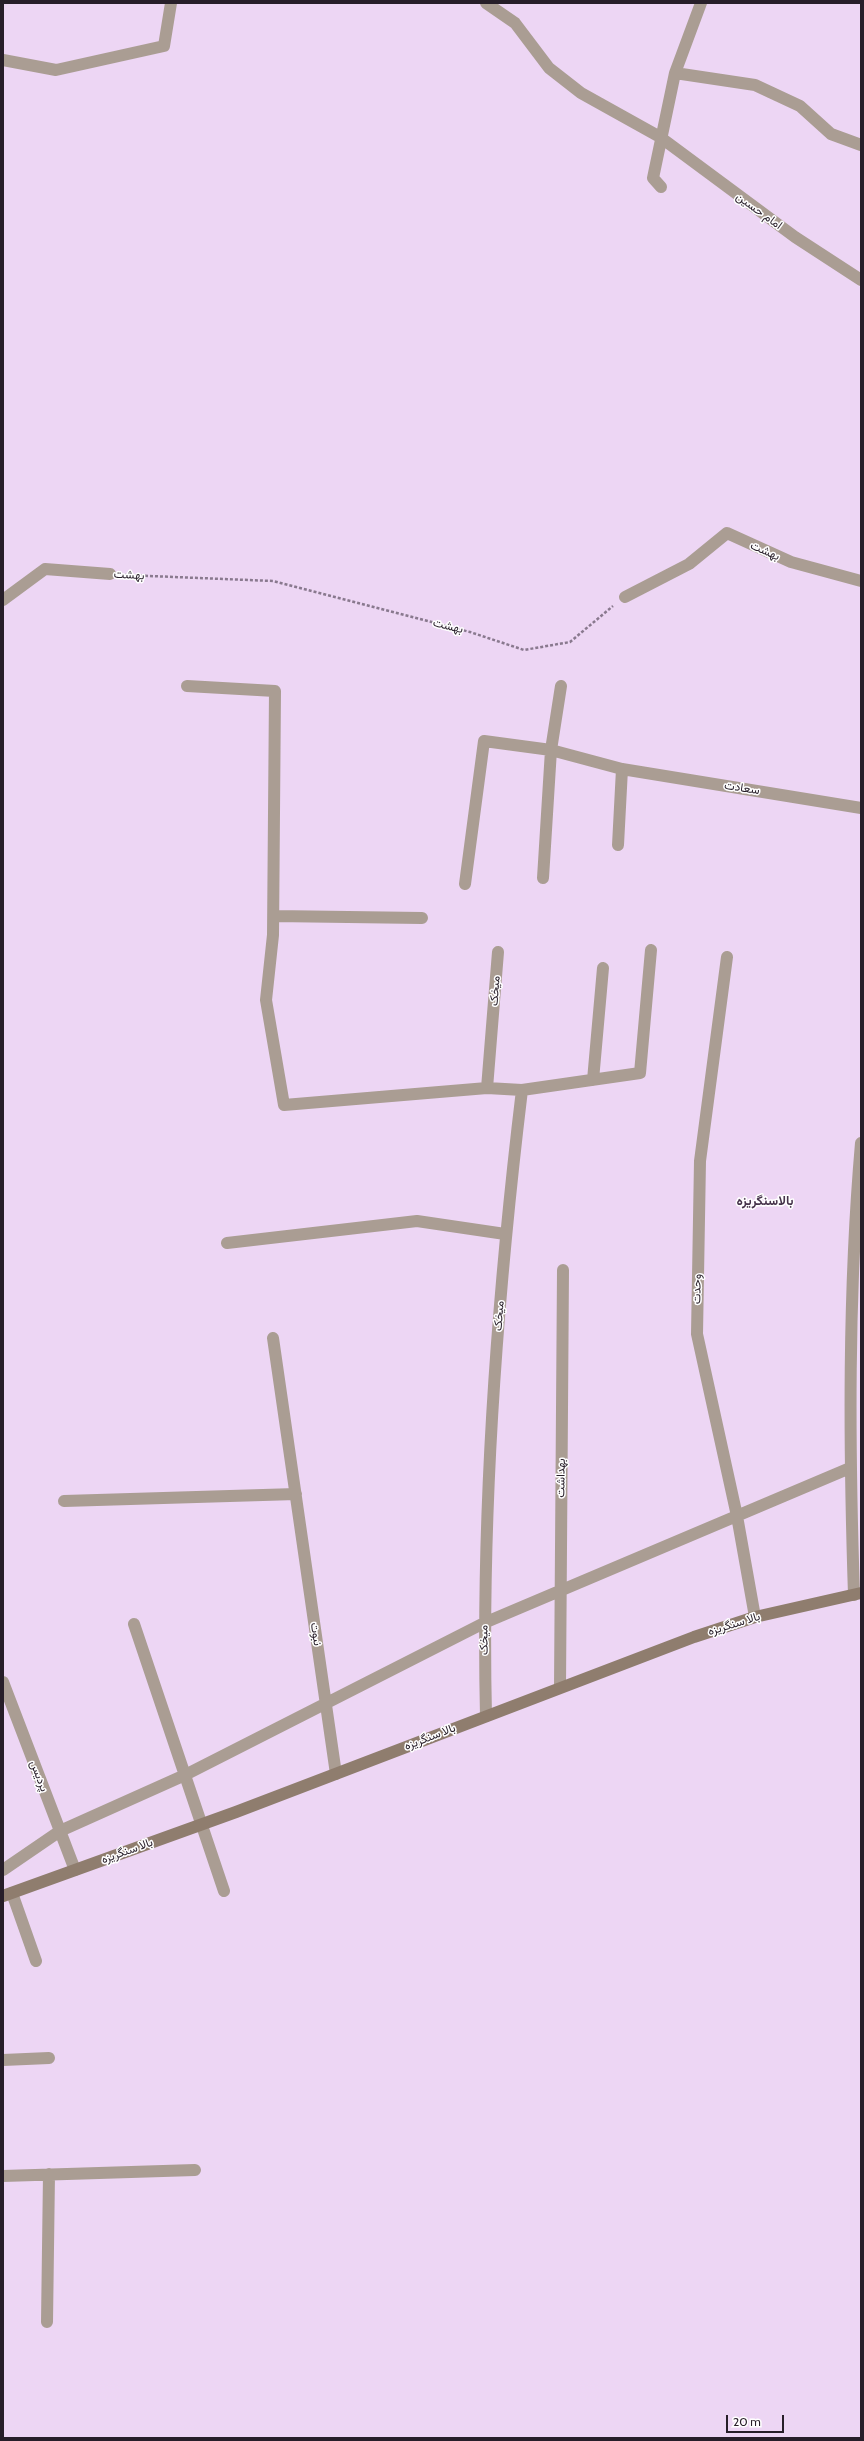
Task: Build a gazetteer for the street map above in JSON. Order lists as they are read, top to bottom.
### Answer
{
  "streets": {
    "street": [
      "امام حسین",
      "بهشت",
      "سعادت",
      "میخک",
      "وحدت",
      "بهداشت",
      "بالا سنگریزه",
      "نبوت",
      "پردیس"
    ]
  },
  "crossings": [
    ["میخک", "بالا سنگریزه"],
    ["وحدت", "بالا سنگریزه"],
    ["بهداشت", "بالا سنگریزه"],
    ["بالا سنگریزه", "نبوت"],
    ["بالا سنگریزه", "پردیس"]
  ],
  "districts": ["بالاسنگریزه"],
  "scale_bar": "20 m"
}
